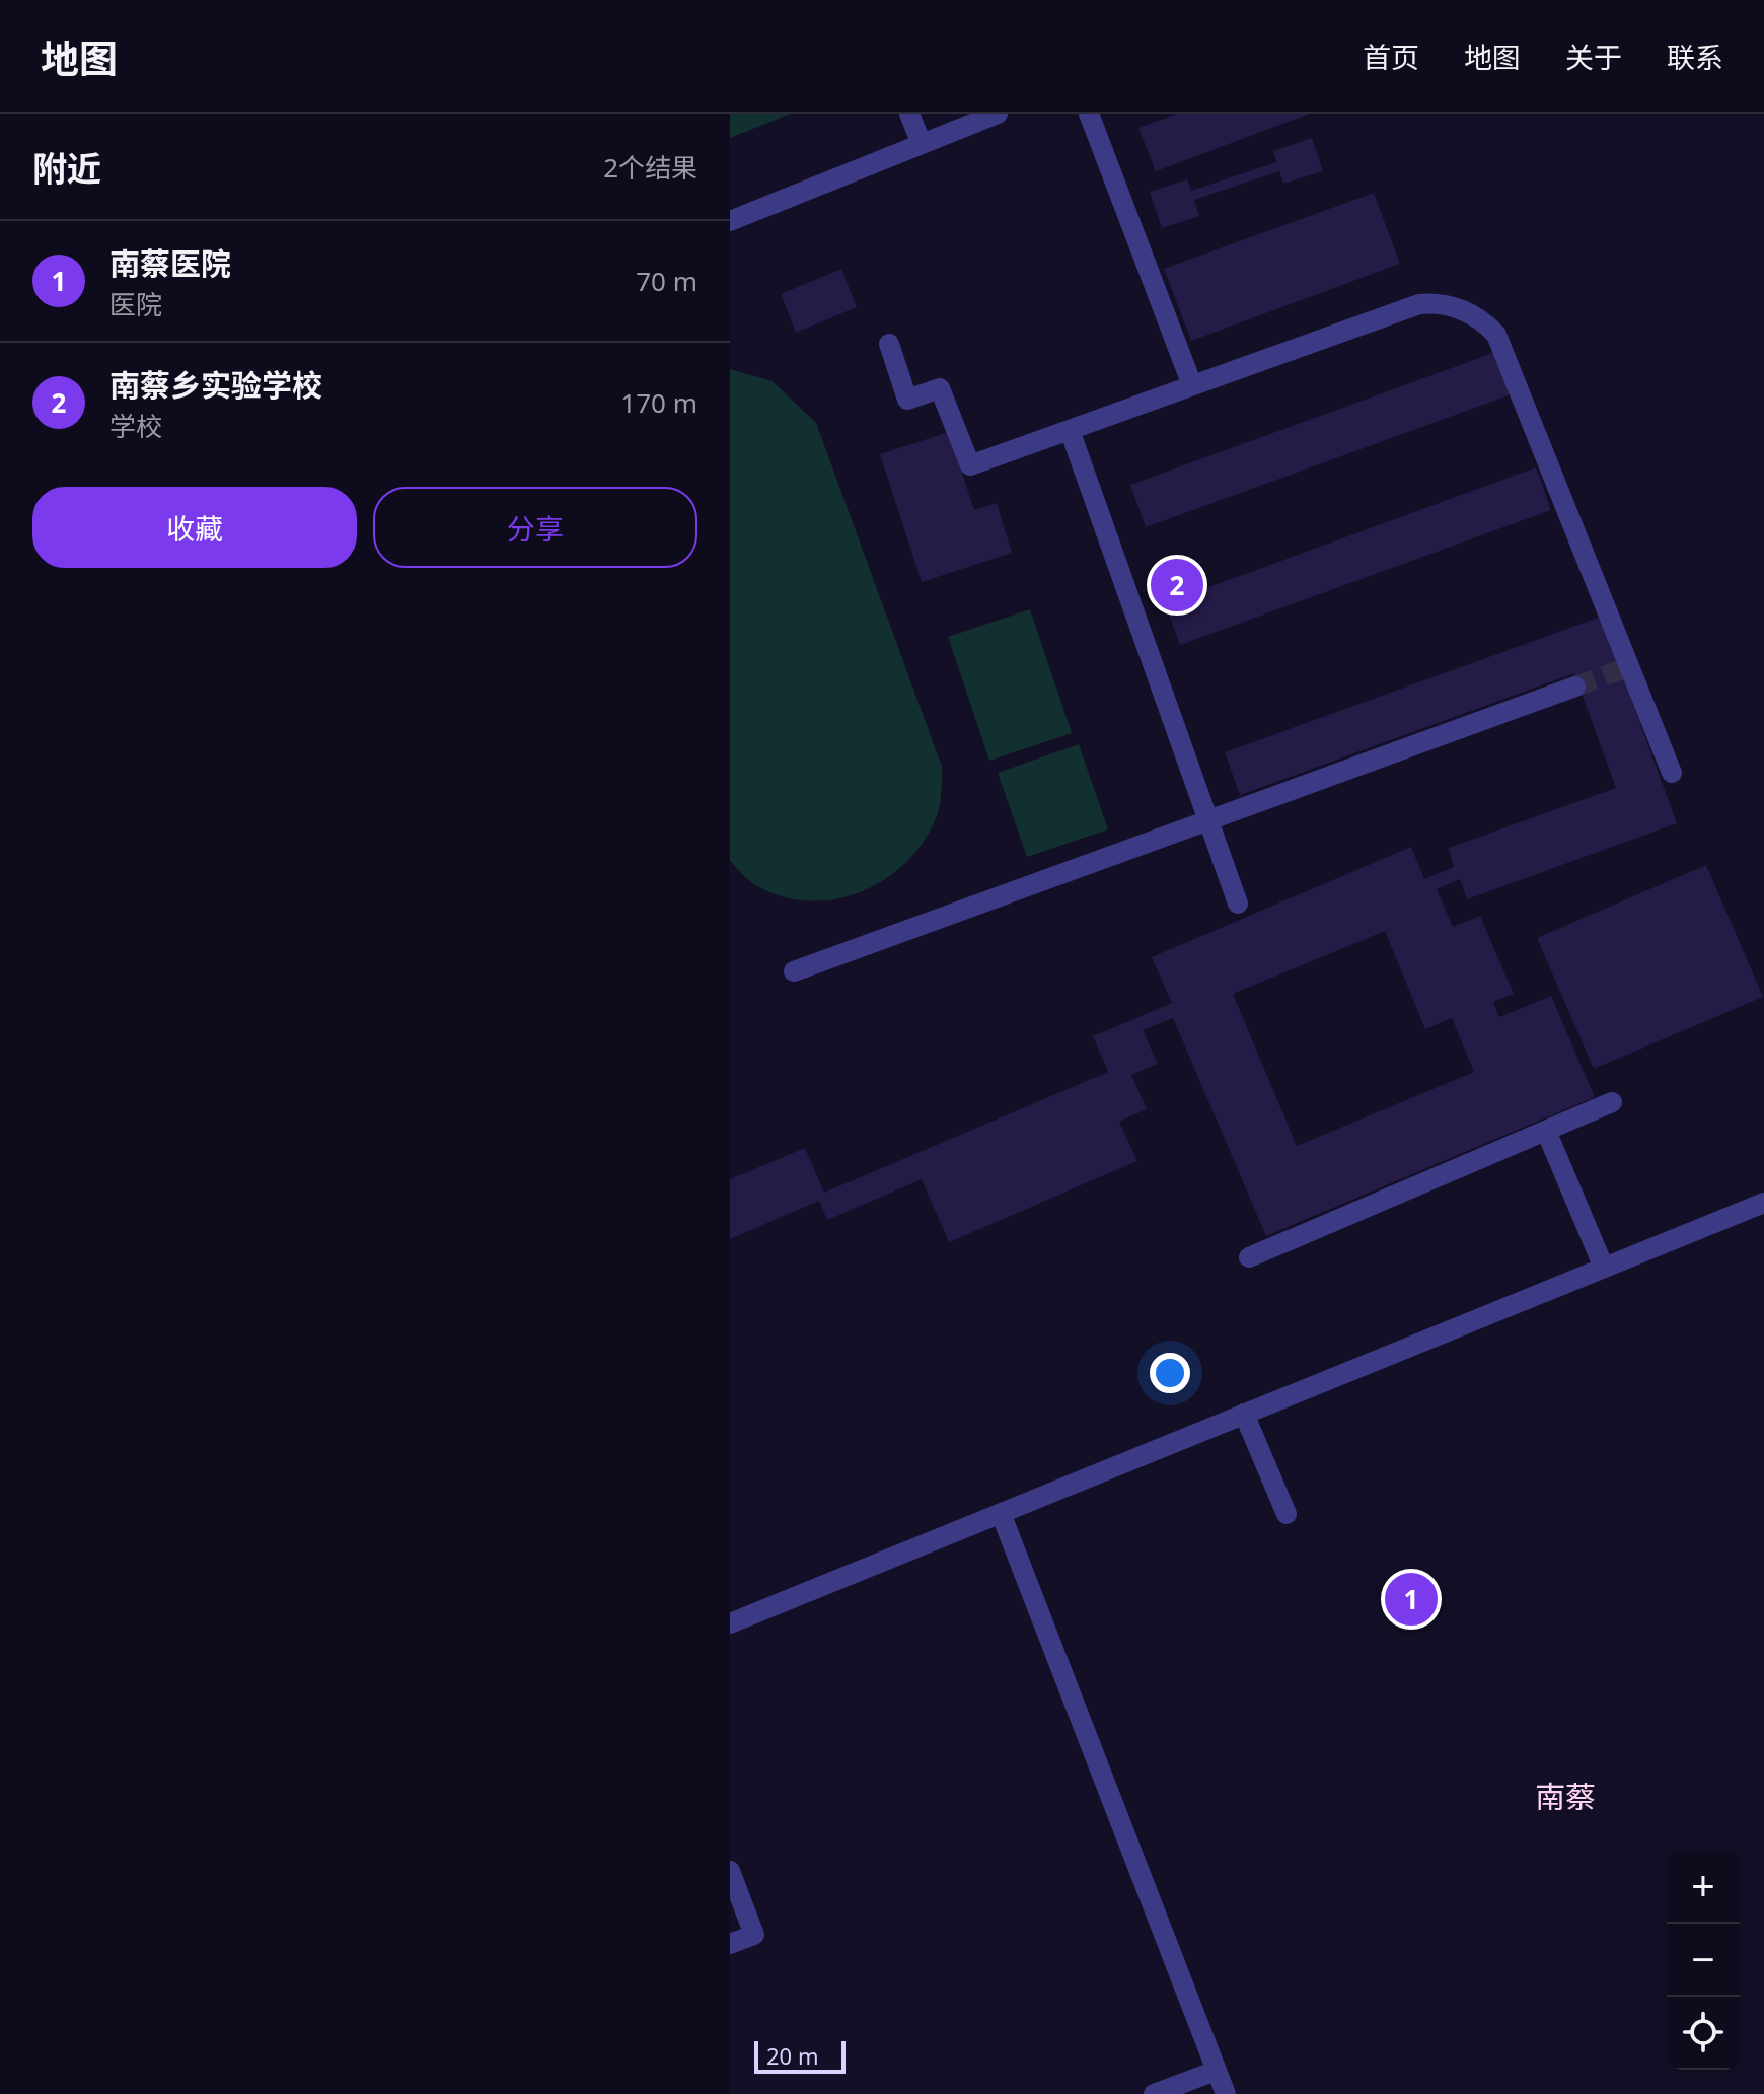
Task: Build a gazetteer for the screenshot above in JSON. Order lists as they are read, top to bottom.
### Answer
{
  "districts": ["南蔡"],
  "scale_bar": "20 m",
  "page": {
    "header": "地图",
    "nav": [
      "首页",
      "地图",
      "关于",
      "联系"
    ],
    "heading": ["附近", "2个结果"],
    "list": [
      {
        "mark": "1",
        "name": "南蔡医院",
        "note": "医院",
        "value": "70 m"
      },
      {
        "mark": "2",
        "name": "南蔡乡实验学校",
        "note": "学校",
        "value": "170 m"
      }
    ],
    "buttons": ["收藏", "分享"],
    "pins": ["2", "1"],
    "map_buttons": ["+", "−"],
    "scale": "20 m"
  }
}
